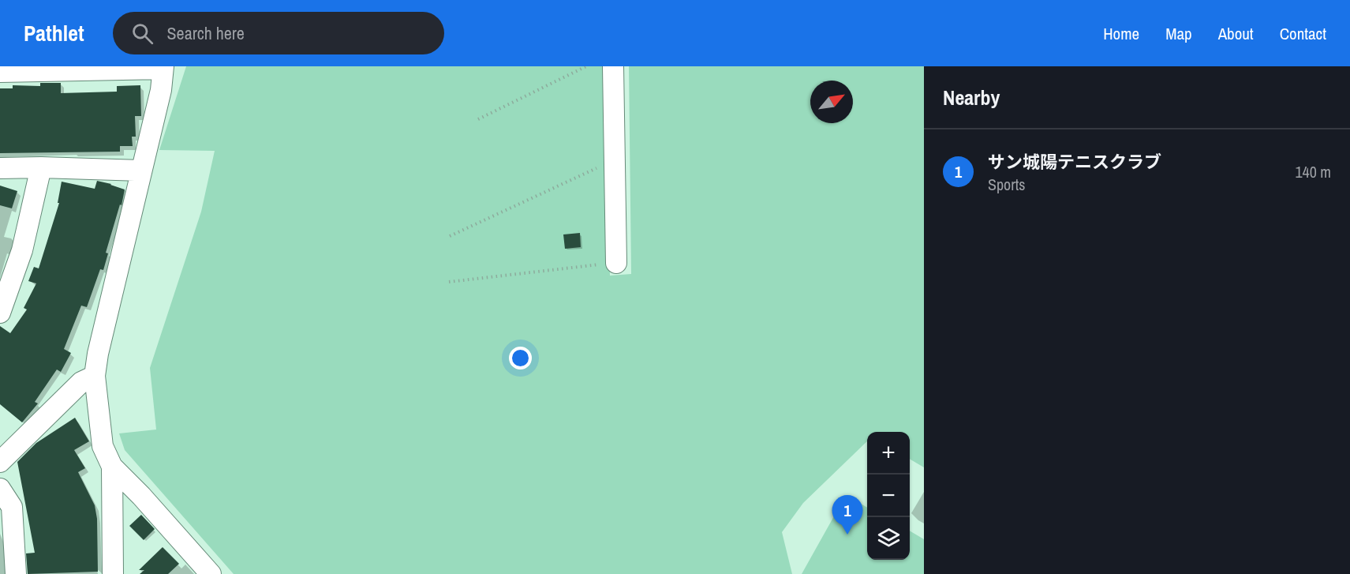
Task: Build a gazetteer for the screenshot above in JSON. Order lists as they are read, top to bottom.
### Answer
{
  "north": "top right",
  "page": {
    "header": "Pathlet",
    "search": "Search here",
    "nav": [
      "Home",
      "Map",
      "About",
      "Contact"
    ],
    "heading": "Nearby",
    "list": [
      {
        "mark": "1",
        "name": "サン城陽テニスクラブ",
        "note": "Sports",
        "value": "140 m"
      }
    ],
    "map_buttons": ["+", "−"],
    "pins": "1"
  }
}
